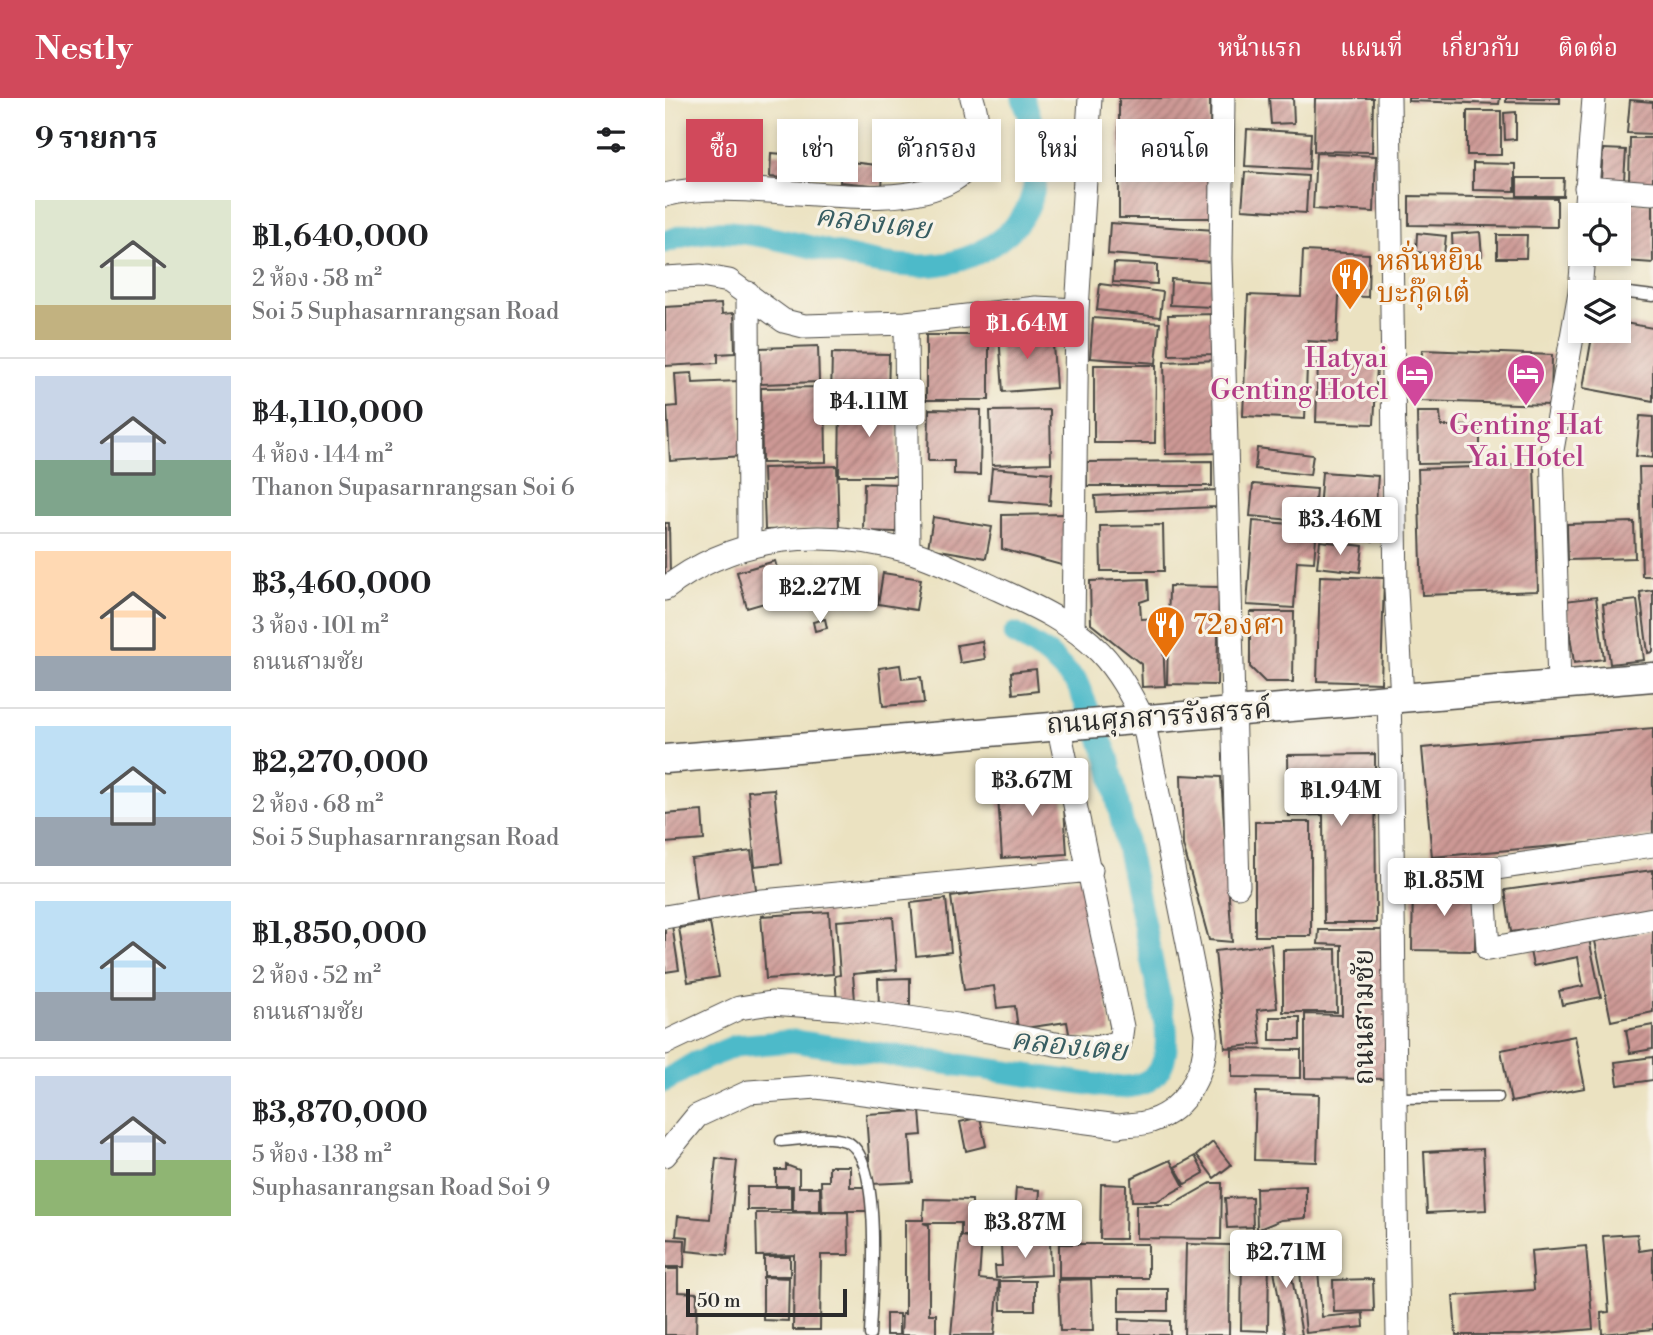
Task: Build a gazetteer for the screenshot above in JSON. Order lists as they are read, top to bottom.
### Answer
{
  "streets": {
    "street": ["ถนนศุภสารรังสรรค์", "ถนนสามชัย"]
  },
  "crossings": [
    ["ถนนศุภสารรังสรรค์", "ถนนสามชัย"]
  ],
  "water": ["คลองเตย"],
  "places": {
    "restaurant": ["หลั่นหยิน บะกุ๊ดเต๋", "72องศา"],
    "hotel": ["Genting Hat Yai Hotel", "Hatyai Genting Hotel"]
  },
  "scale_bar": "50 m",
  "page": {
    "header": "Nestly",
    "nav": [
      "หน้าแรก",
      "แผนที่",
      "เกี่ยวกับ",
      "ติดต่อ"
    ],
    "heading": "9 รายการ",
    "chip": [
      "ซื้อ",
      "เช่า",
      "ตัวกรอง",
      "ใหม่",
      "คอนโด"
    ],
    "list": [
      {
        "name": "฿1,640,000",
        "note": "2 ห้อง · 58 m² · Soi 5 Suphasarnrangsan Road"
      },
      {
        "name": "฿4,110,000",
        "note": "4 ห้อง · 144 m² · Thanon Supasarnrangsan Soi 6"
      },
      {
        "name": "฿3,460,000",
        "note": "3 ห้อง · 101 m² · ถนนสามชัย"
      },
      {
        "name": "฿2,270,000",
        "note": "2 ห้อง · 68 m² · Soi 5 Suphasarnrangsan Road"
      },
      {
        "name": "฿1,850,000",
        "note": "2 ห้อง · 52 m² · ถนนสามชัย"
      },
      {
        "name": "฿3,870,000",
        "note": "5 ห้อง · 138 m² · Suphasanrangsan Road Soi 9"
      }
    ],
    "price": [
      "฿1.64M",
      "฿4.11M",
      "฿3.46M",
      "฿2.27M",
      "฿3.67M",
      "฿1.94M",
      "฿1.85M",
      "฿3.87M",
      "฿2.71M"
    ],
    "scale": "50 m"
  }
}
